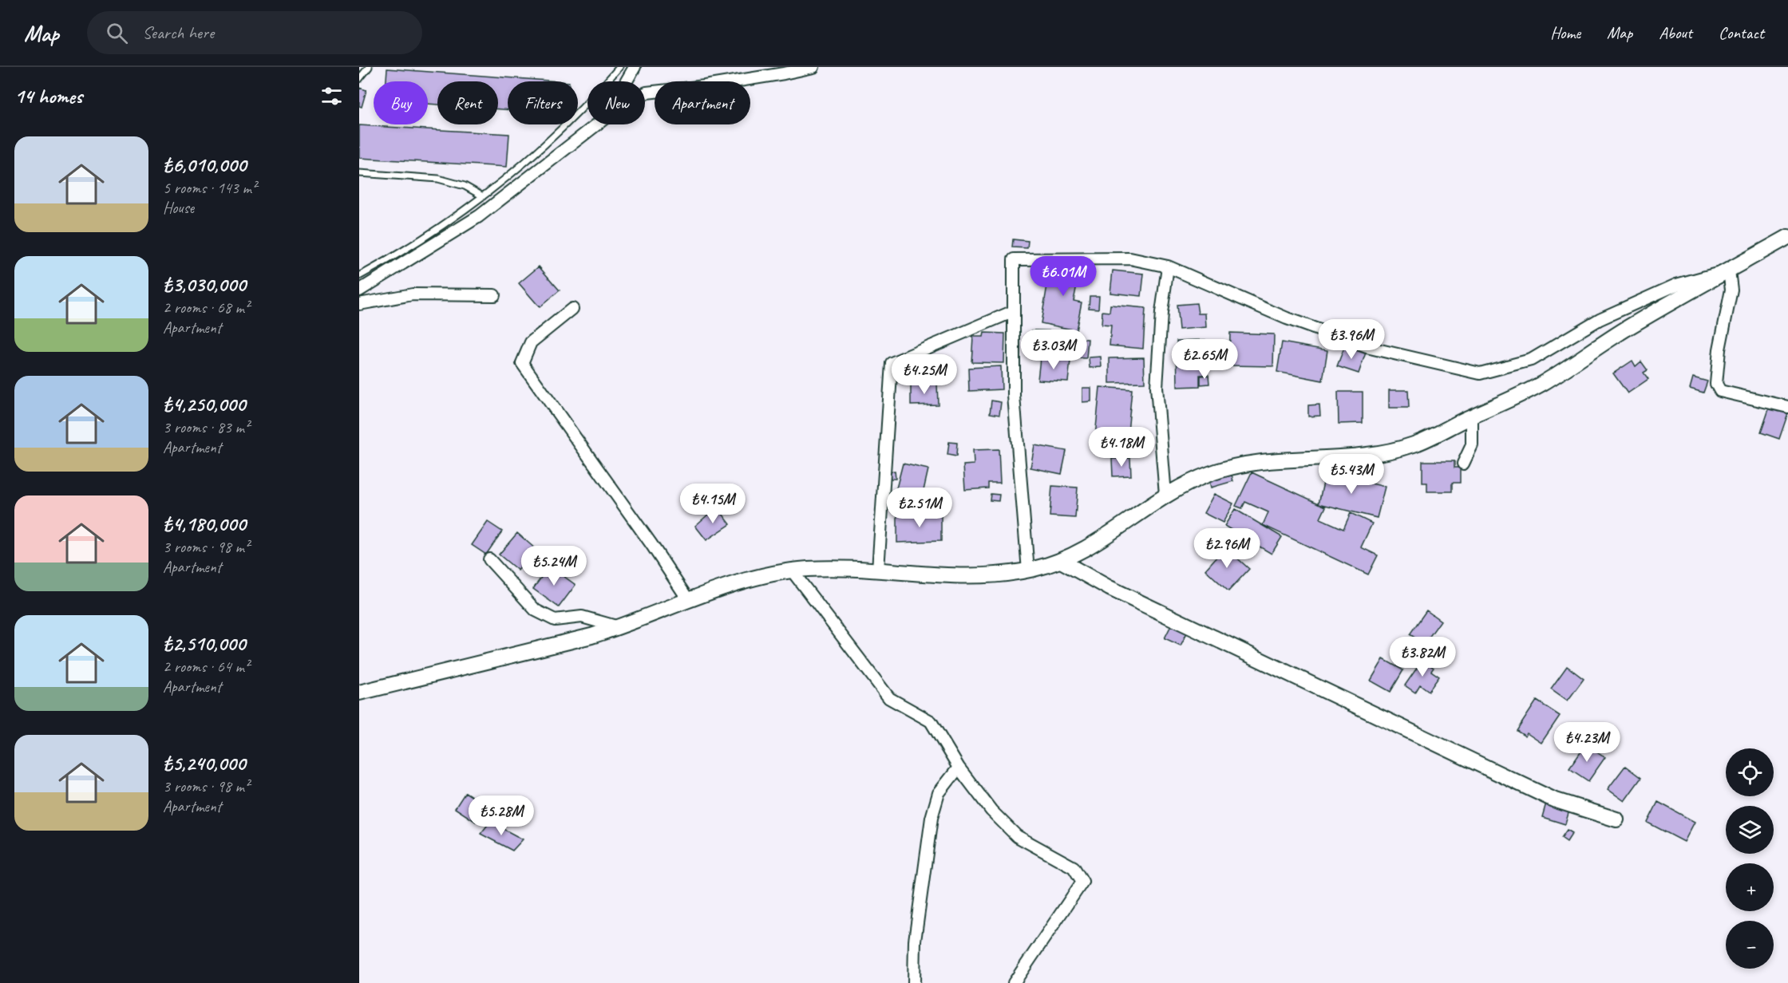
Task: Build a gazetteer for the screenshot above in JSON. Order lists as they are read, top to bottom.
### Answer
{
  "page": {
    "header": "Map",
    "search": "Search here",
    "nav": [
      "Home",
      "Map",
      "About",
      "Contact"
    ],
    "heading": "14 homes",
    "chip": [
      "Buy",
      "Rent",
      "Filters",
      "New",
      "Apartment"
    ],
    "list": [
      {
        "name": "₺6,010,000",
        "note": "5 rooms · 143 m² · House"
      },
      {
        "name": "₺3,030,000",
        "note": "2 rooms · 68 m² · Apartment"
      },
      {
        "name": "₺4,250,000",
        "note": "3 rooms · 83 m² · Apartment"
      },
      {
        "name": "₺4,180,000",
        "note": "3 rooms · 98 m² · Apartment"
      },
      {
        "name": "₺2,510,000",
        "note": "2 rooms · 64 m² · Apartment"
      },
      {
        "name": "₺5,240,000",
        "note": "3 rooms · 98 m² · Apartment"
      }
    ],
    "price": [
      "₺6.01M",
      "₺3.96M",
      "₺3.03M",
      "₺2.65M",
      "₺4.25M",
      "₺4.18M",
      "₺5.43M",
      "₺4.15M",
      "₺2.51M",
      "₺2.96M",
      "₺5.24M",
      "₺3.82M",
      "₺4.23M",
      "₺5.28M"
    ],
    "map_buttons": ["+", "−"]
  }
}
